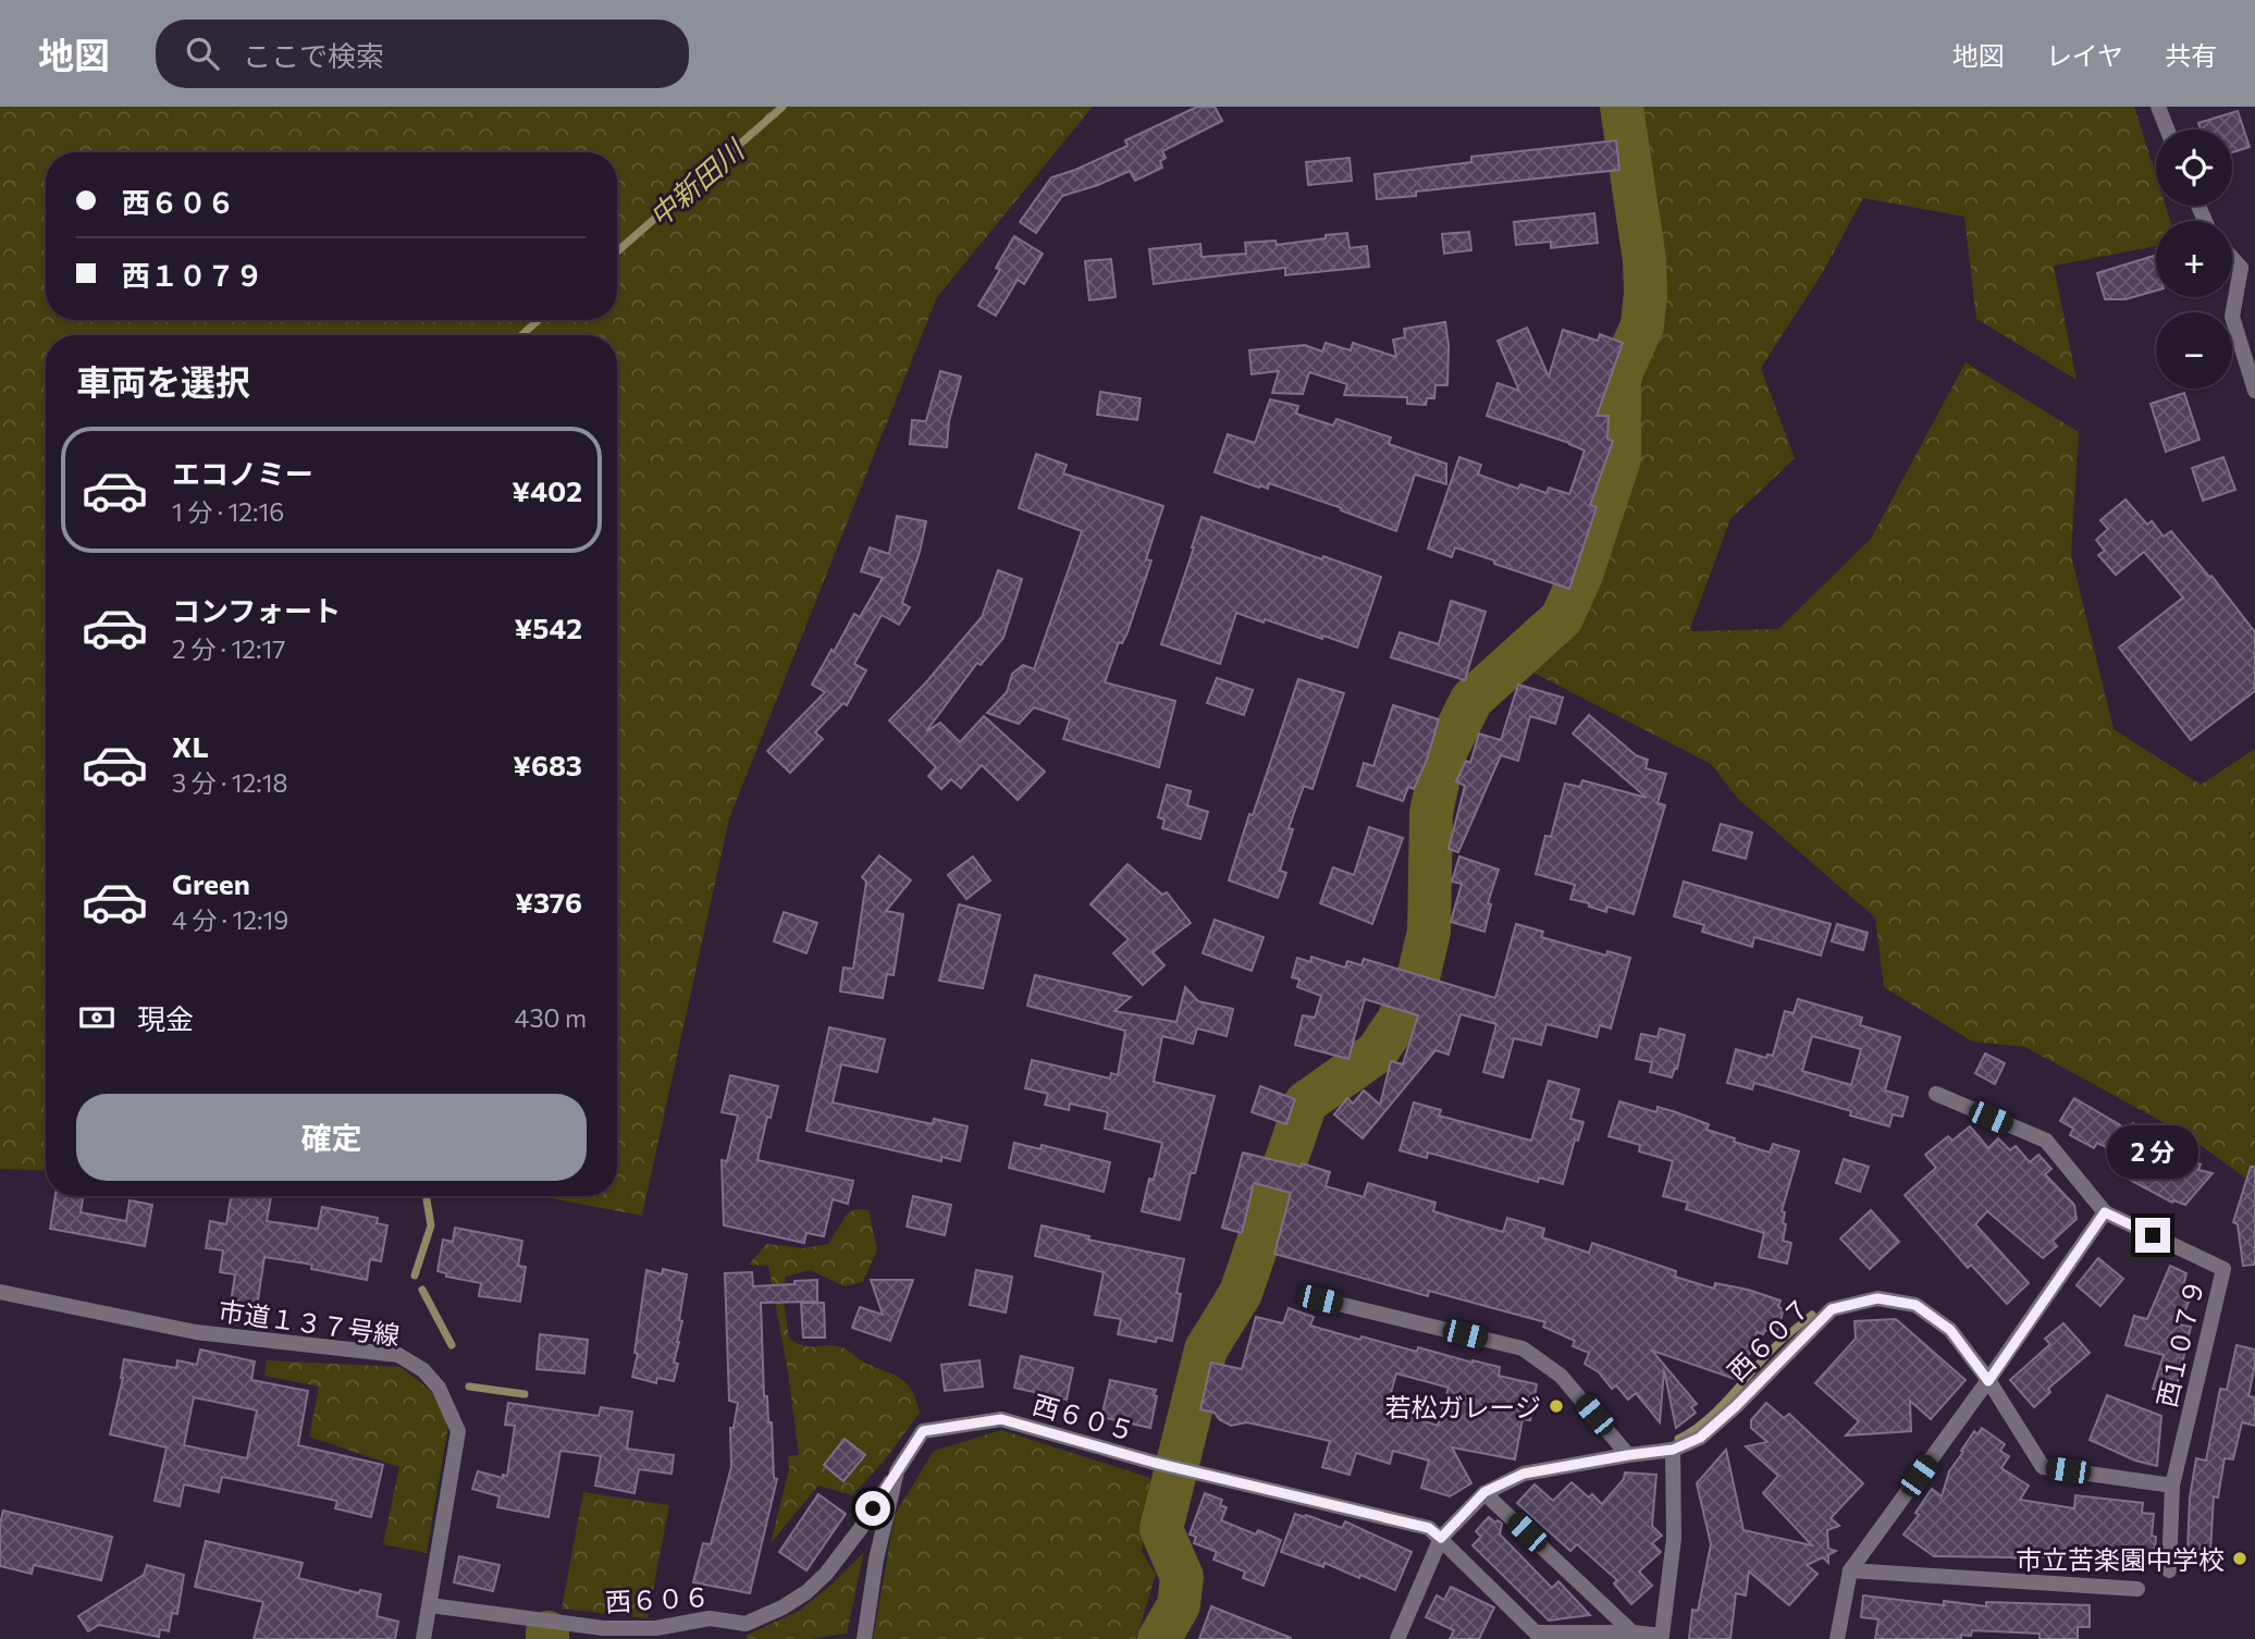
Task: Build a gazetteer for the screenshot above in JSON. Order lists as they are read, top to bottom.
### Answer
{
  "streets": {
    "street": [
      "市道１３７号線",
      "西６０７",
      "西１０７９",
      "西６０５",
      "西６０６"
    ]
  },
  "crossings": [
    ["市道１３７号線", "西６０６"],
    ["西６０７", "西６０５"],
    ["西６０５", "西６０６"]
  ],
  "water": ["中新田川"],
  "places": ["若松ガレージ", "市立苦楽園中学校"],
  "page": {
    "header": "地図",
    "search": "ここで検索",
    "nav": ["地図", "レイヤ", "共有"],
    "map_buttons": ["+", "−"],
    "banner": ["西６０６", "西１０７９"],
    "heading": "車両を選択",
    "list": [
      {
        "name": "エコノミー",
        "note": "1 分 · 12:16",
        "value": "¥402"
      },
      {
        "name": "コンフォート",
        "note": "2 分 · 12:17",
        "value": "¥542"
      },
      {
        "name": "XL",
        "note": "3 分 · 12:18",
        "value": "¥683"
      },
      {
        "name": "Green",
        "note": "4 分 · 12:19",
        "value": "¥376"
      }
    ],
    "pay": ["現金", "430 m"],
    "buttons": "確定",
    "bubble": "2 分"
  }
}
